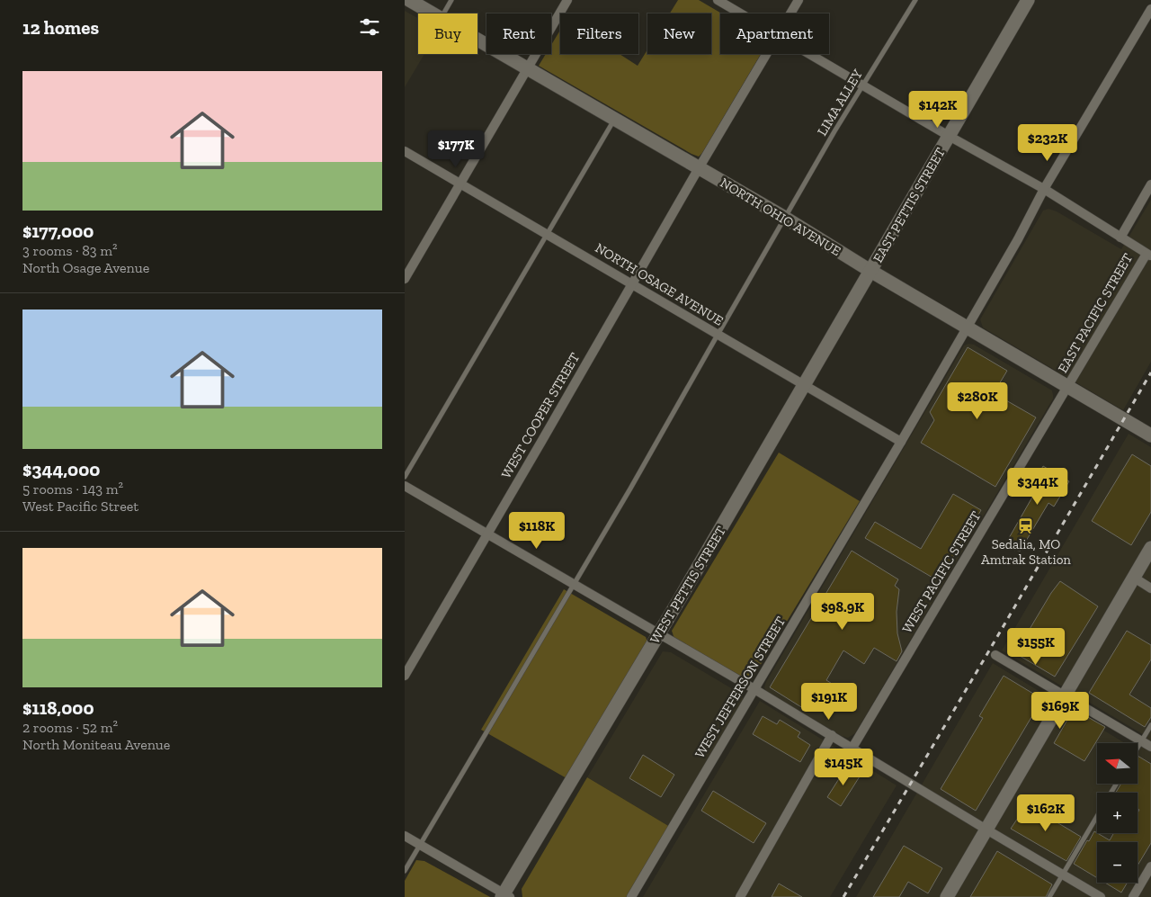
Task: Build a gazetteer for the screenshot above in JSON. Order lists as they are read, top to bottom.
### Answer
{
  "streets": {
    "main road": ["EAST PETTIS STREET", "NORTH OHIO AVENUE", "WEST PETTIS STREET"],
    "street": [
      "NORTH OSAGE AVENUE",
      "EAST PACIFIC STREET",
      "WEST COOPER STREET",
      "WEST PACIFIC STREET",
      "WEST JEFFERSON STREET"
    ],
    "lane": ["LIMA ALLEY"]
  },
  "crossings": [
    ["LIMA ALLEY", "NORTH OHIO AVENUE"],
    ["LIMA ALLEY", "NORTH OSAGE AVENUE"],
    ["EAST PETTIS STREET", "NORTH OHIO AVENUE"],
    ["EAST PETTIS STREET", "WEST PETTIS STREET"],
    ["NORTH OHIO AVENUE", "EAST PACIFIC STREET"],
    ["NORTH OHIO AVENUE", "WEST COOPER STREET"],
    ["NORTH OHIO AVENUE", "WEST PACIFIC STREET"],
    ["NORTH OHIO AVENUE", "WEST PETTIS STREET"],
    ["NORTH OHIO AVENUE", "WEST JEFFERSON STREET"],
    ["NORTH OSAGE AVENUE", "WEST COOPER STREET"],
    ["NORTH OSAGE AVENUE", "WEST PETTIS STREET"],
    ["NORTH OSAGE AVENUE", "WEST JEFFERSON STREET"],
    ["EAST PACIFIC STREET", "WEST PACIFIC STREET"]
  ],
  "places": {
    "station": ["Sedalia, MO Amtrak Station"]
  },
  "north": "left",
  "page": {
    "heading": "12 homes",
    "chip": [
      "Buy",
      "Rent",
      "Filters",
      "New",
      "Apartment"
    ],
    "list": [
      {
        "name": "$177,000",
        "note": "3 rooms · 83 m² · North Osage Avenue"
      },
      {
        "name": "$344,000",
        "note": "5 rooms · 143 m² · West Pacific Street"
      },
      {
        "name": "$118,000",
        "note": "2 rooms · 52 m² · North Moniteau Avenue"
      }
    ],
    "price": [
      "$142K",
      "$232K",
      "$177K",
      "$280K",
      "$344K",
      "$118K",
      "$98.9K",
      "$155K",
      "$191K",
      "$169K",
      "$145K",
      "$162K"
    ],
    "map_buttons": ["+", "−"]
  }
}
